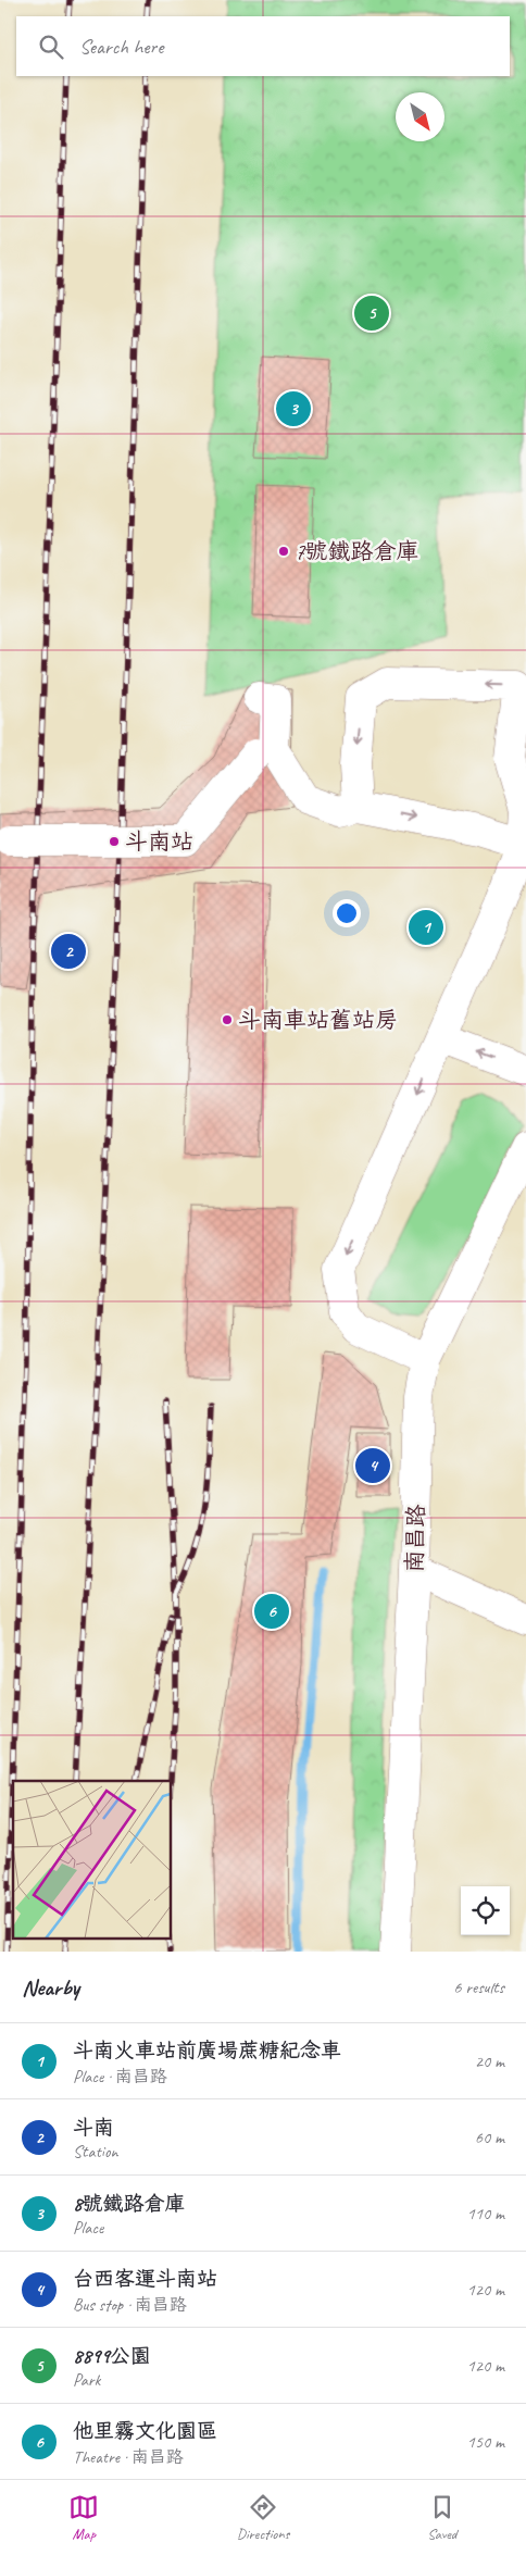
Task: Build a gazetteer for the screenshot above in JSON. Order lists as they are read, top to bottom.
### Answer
{
  "streets": {
    "street": ["南昌路"]
  },
  "places": ["7號鐵路倉庫", "斗南站", "斗南車站舊站房"],
  "north": "bottom right",
  "page": {
    "search": "Search here",
    "pins": [
      "5",
      "3",
      "1",
      "2",
      "4",
      "6"
    ],
    "heading": ["Nearby", "6 results"],
    "list": [
      {
        "mark": "1",
        "name": "斗南火車站前廣場蔗糖紀念車",
        "note": "Place · 南昌路",
        "value": "20 m"
      },
      {
        "mark": "2",
        "name": "斗南",
        "note": "Station",
        "value": "60 m"
      },
      {
        "mark": "3",
        "name": "8號鐵路倉庫",
        "note": "Place",
        "value": "110 m"
      },
      {
        "mark": "4",
        "name": "台西客運斗南站",
        "note": "Bus stop · 南昌路",
        "value": "120 m"
      },
      {
        "mark": "5",
        "name": "8899公園",
        "note": "Park",
        "value": "120 m"
      },
      {
        "mark": "6",
        "name": "他里霧文化園區",
        "note": "Theatre · 南昌路",
        "value": "150 m"
      }
    ],
    "nav": ["Map", "Directions", "Saved"]
  }
}
